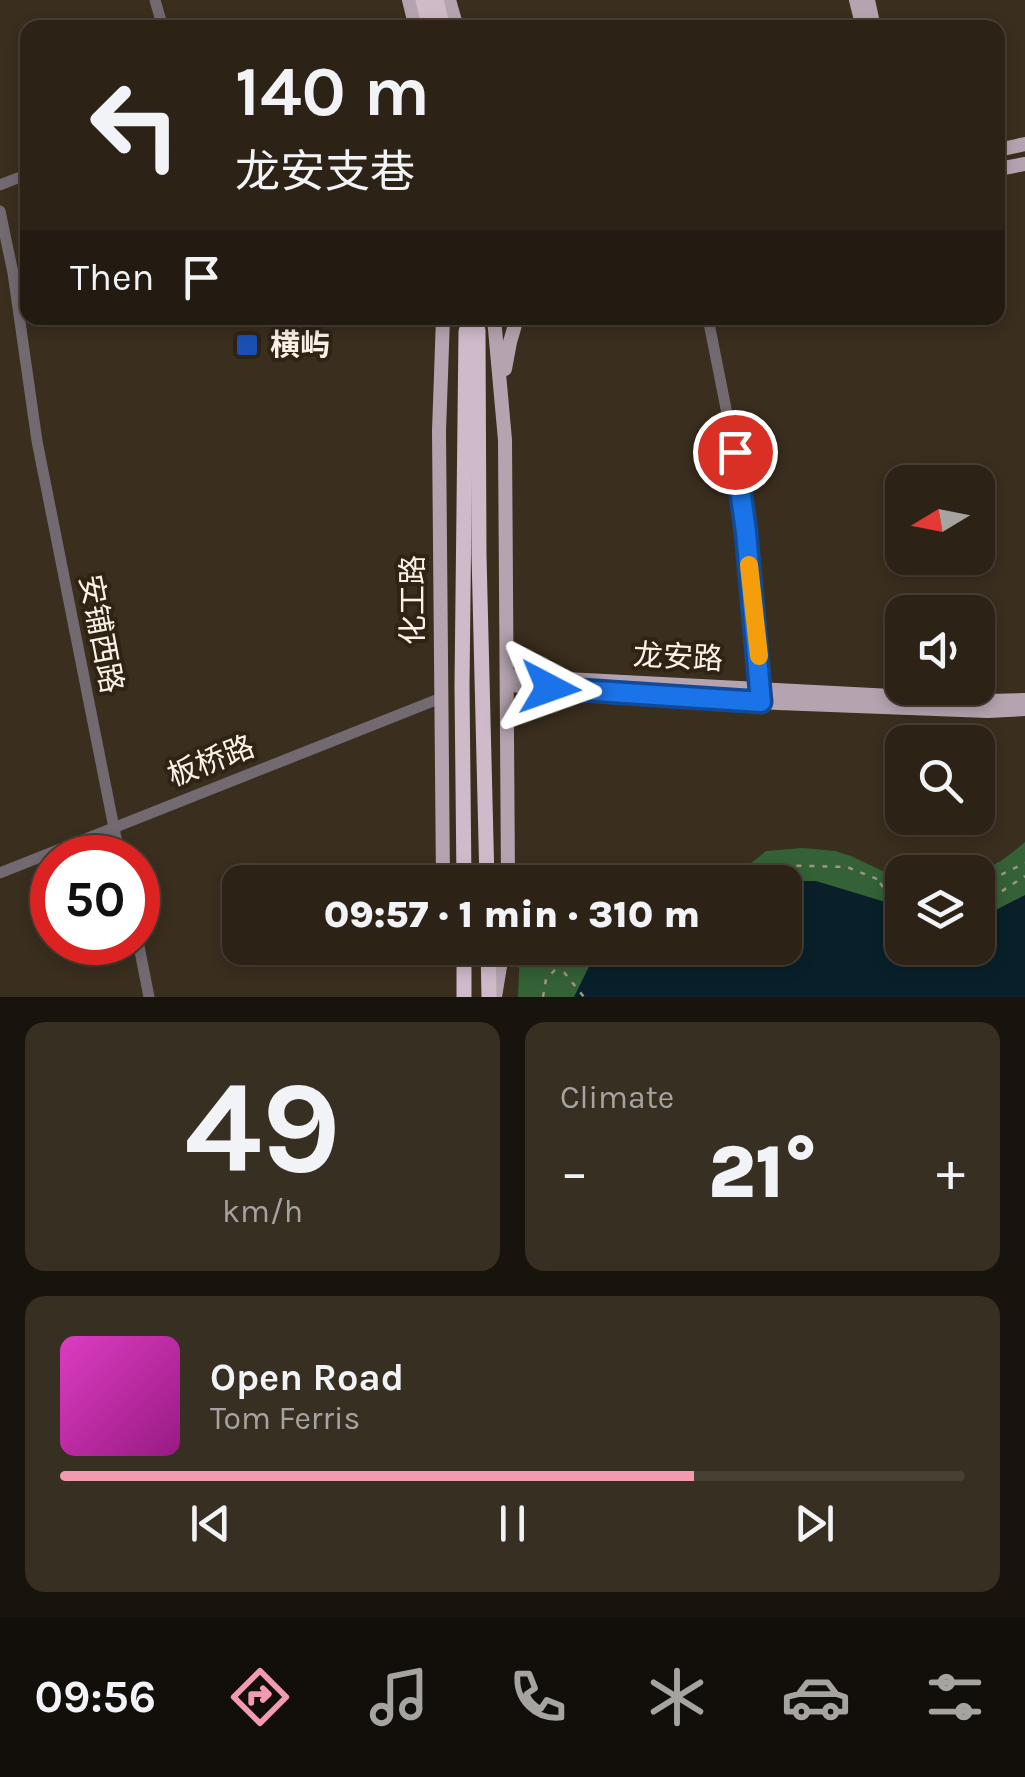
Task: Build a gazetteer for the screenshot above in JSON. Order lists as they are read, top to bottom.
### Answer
{
  "streets": {
    "highway": ["化工路"],
    "main road": ["龙安路"],
    "street": ["安铺西路", "板桥路"]
  },
  "crossings": [
    ["化工路", "板桥路"],
    ["安铺西路", "板桥路"]
  ],
  "places": {
    "transit": ["横屿"]
  },
  "north": "left",
  "page": {
    "turn": ["140 m", "龙安支巷"],
    "then": "Then",
    "limit": "50",
    "trip": "09:57 · 1 min · 310 m",
    "tile": [
      ["49", "km/h"],
      "Climate"
    ],
    "heat": ["−", "21°", "+"],
    "song": ["Open Road", "Tom Ferris"],
    "tabs": "09:56"
  }
}
